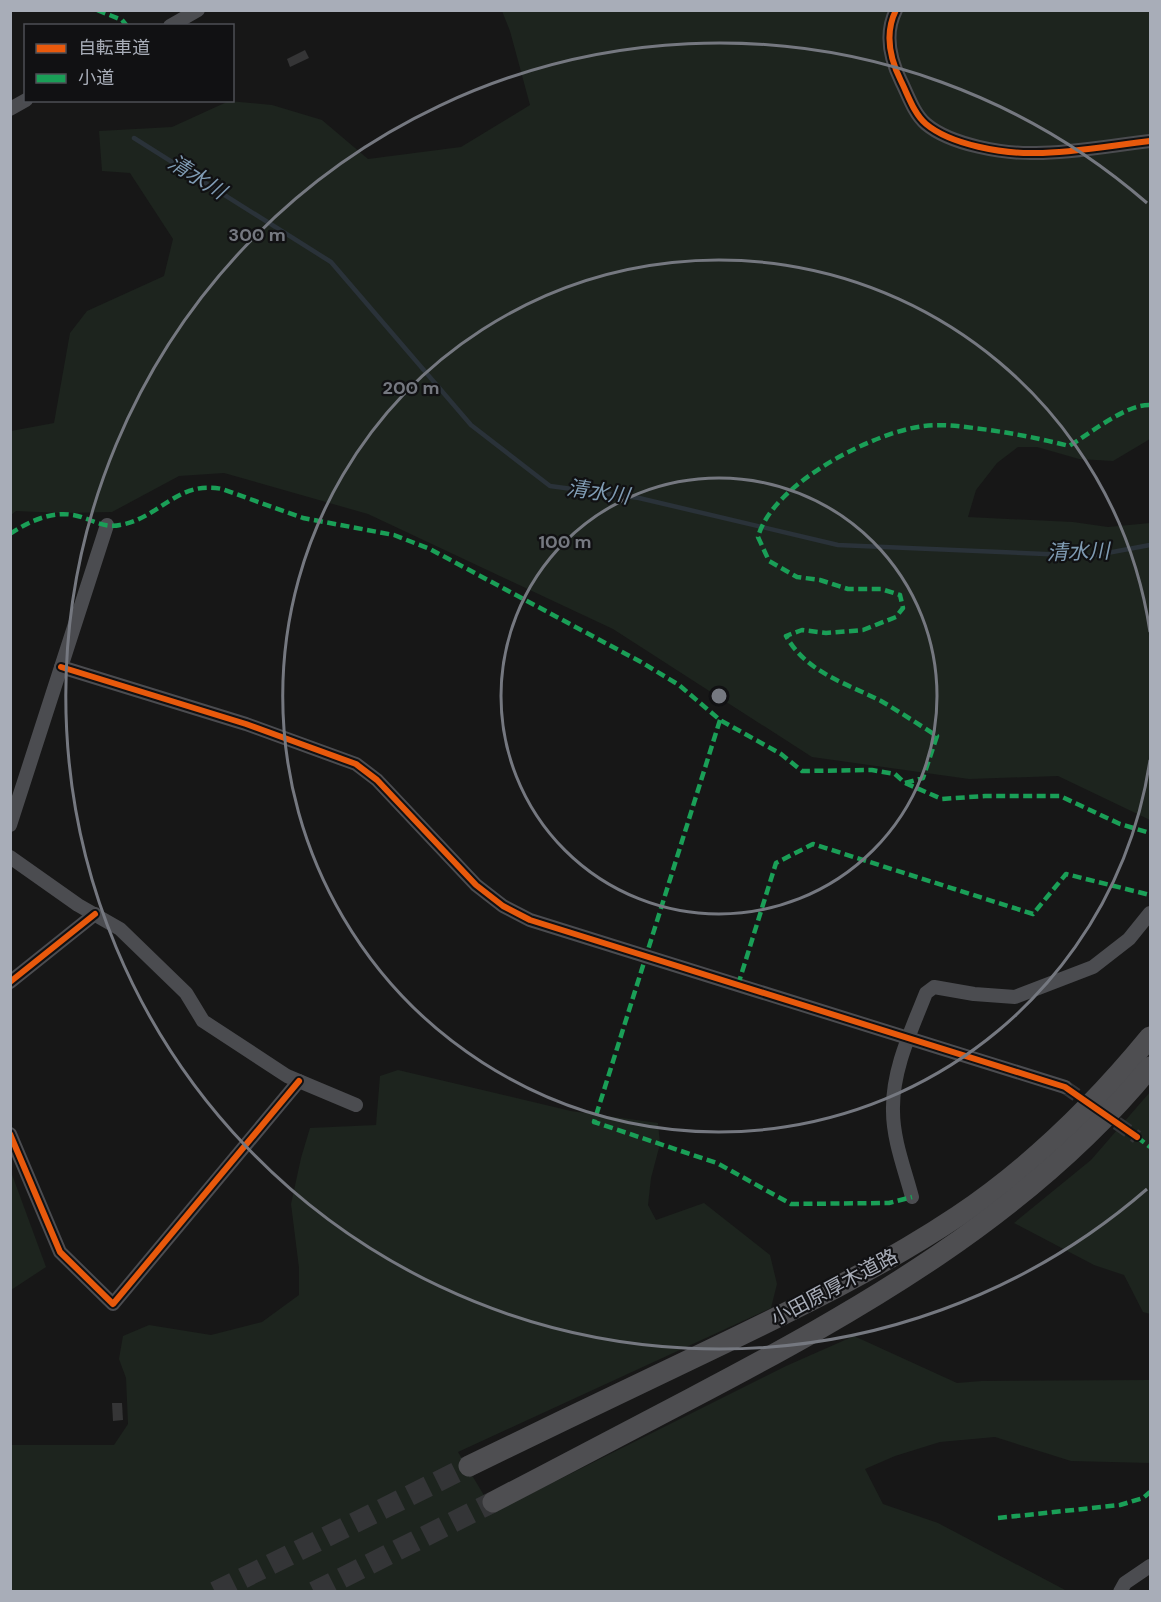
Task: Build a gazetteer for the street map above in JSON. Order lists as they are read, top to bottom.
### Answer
{
  "streets": {
    "highway": ["小田原厚木道路"]
  },
  "water": ["清水川"],
  "legend": ["自転車道", "小道"],
  "rings": ["300 m", "200 m", "100 m"]
}
